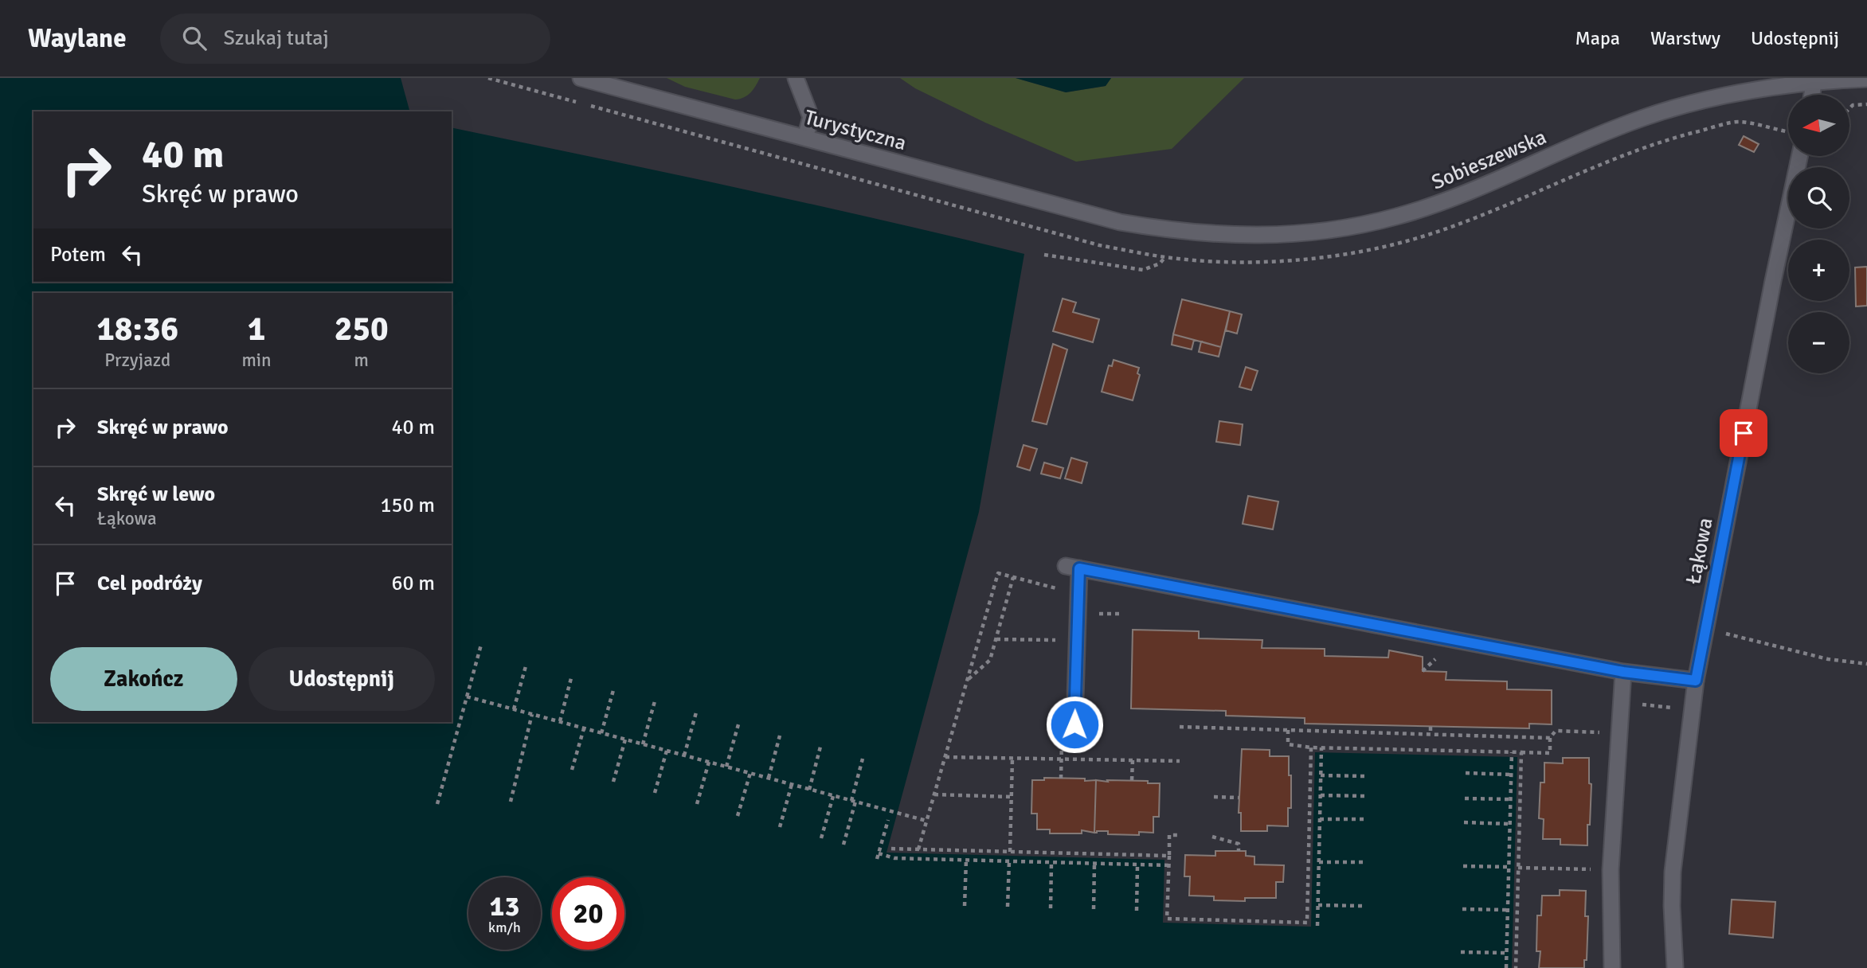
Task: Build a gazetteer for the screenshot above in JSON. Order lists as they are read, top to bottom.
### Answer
{
  "streets": {
    "main road": ["Turystyczna", "Sobieszewska", "Łąkowa"]
  },
  "crossings": [
    ["Turystyczna", "Sobieszewska"]
  ],
  "north": "left",
  "page": {
    "header": "Waylane",
    "search": "Szukaj tutaj",
    "nav": ["Mapa", "Warstwy", "Udostępnij"],
    "map_buttons": ["+", "−"],
    "turn": ["40 m", "Skręć w prawo"],
    "then": "Potem",
    "eta": [
      "18:36",
      "Przyjazd",
      "1",
      "min",
      "250",
      "m"
    ],
    "list": [
      {
        "name": "Skręć w prawo",
        "value": "40 m"
      },
      {
        "name": "Skręć w lewo",
        "note": "Łąkowa",
        "value": "150 m"
      },
      {
        "name": "Cel podróży",
        "value": "60 m"
      }
    ],
    "buttons": ["Zakończ", "Udostępnij"],
    "speed": "13 km/h",
    "limit": "20"
  }
}
